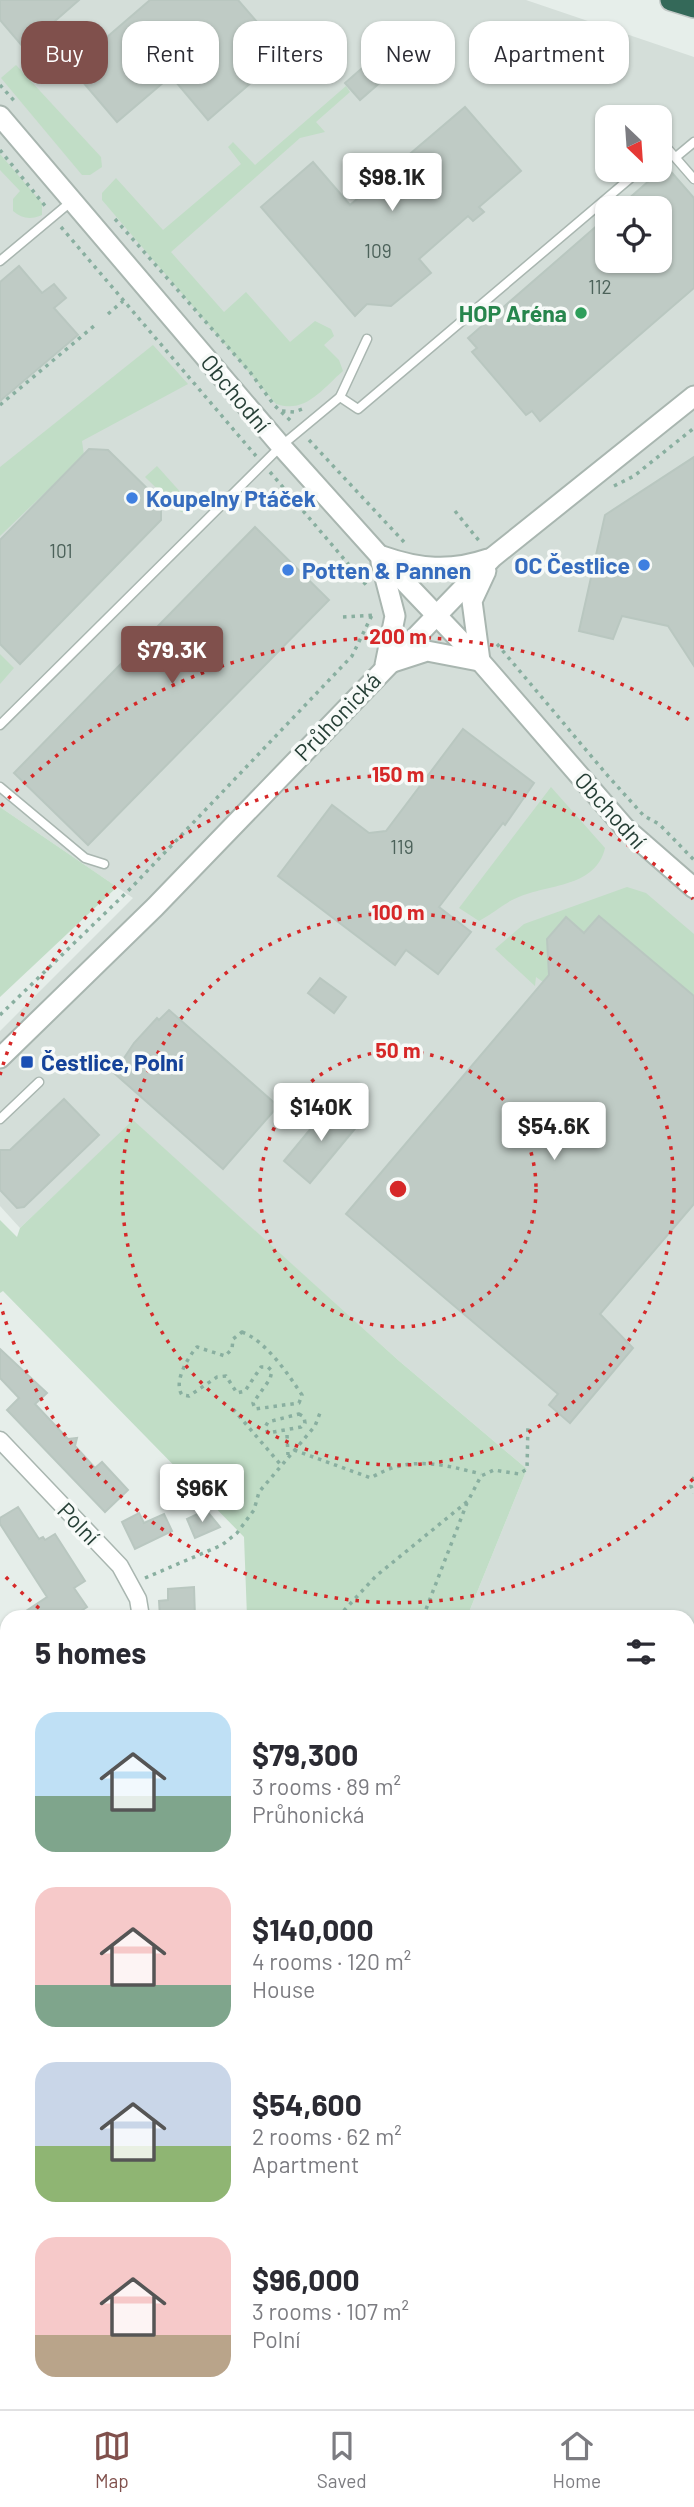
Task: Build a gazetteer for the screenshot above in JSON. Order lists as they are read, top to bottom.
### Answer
{
  "streets": {
    "street": ["Obchodní", "Průhonická", "Polní"]
  },
  "crossings": [
    ["Obchodní", "Průhonická"]
  ],
  "places": {
    "other": [
      "HOP Aréna",
      "Koupelny Ptáček",
      "OC Čestlice",
      "Potten & Pannen"
    ],
    "transit": ["Čestlice, Polní"]
  },
  "house_numbers": [
    "109",
    "112",
    "101",
    "119"
  ],
  "north": "bottom right",
  "page": {
    "chip": [
      "Buy",
      "Rent",
      "Filters",
      "New",
      "Apartment"
    ],
    "price": [
      "$98.1K",
      "$79.3K",
      "$140K",
      "$54.6K",
      "$96K"
    ],
    "heading": "5 homes",
    "list": [
      {
        "name": "$79,300",
        "note": "3 rooms · 89 m² · Průhonická"
      },
      {
        "name": "$140,000",
        "note": "4 rooms · 120 m² · House"
      },
      {
        "name": "$54,600",
        "note": "2 rooms · 62 m² · Apartment"
      },
      {
        "name": "$96,000",
        "note": "3 rooms · 107 m² · Polní"
      }
    ],
    "tabs": ["Map", "Saved", "Home"]
  },
  "rings": [
    "200 m",
    "150 m",
    "100 m",
    "50 m"
  ]
}
